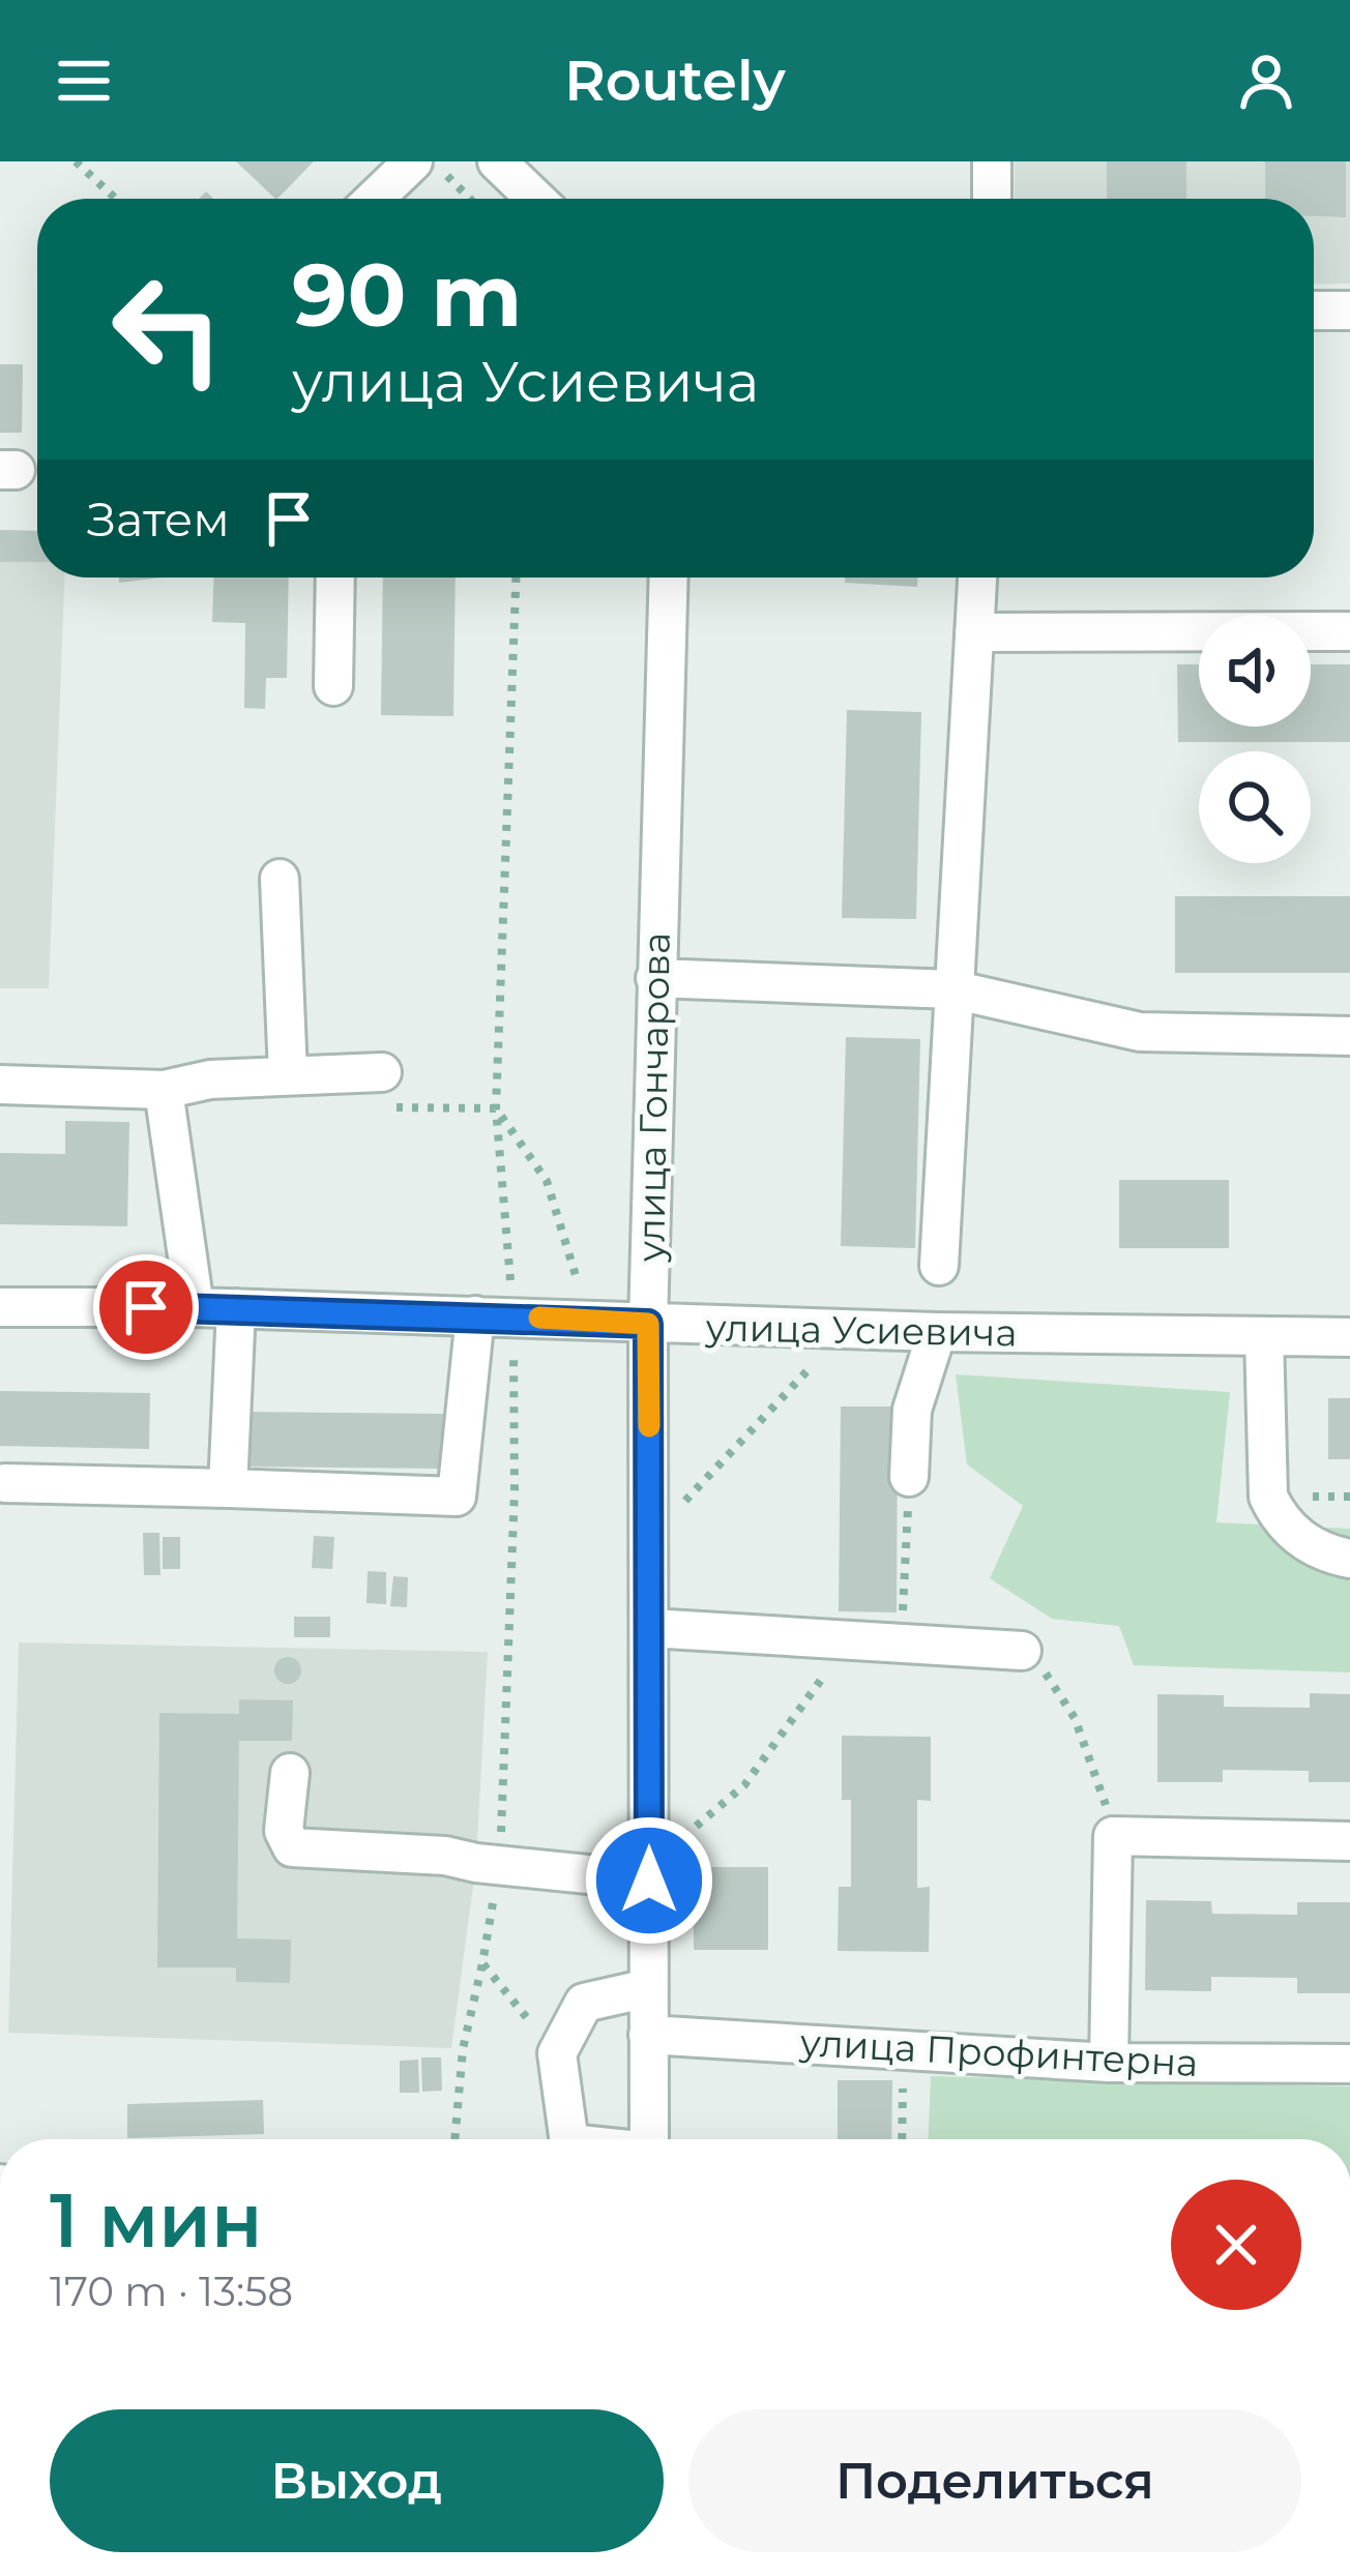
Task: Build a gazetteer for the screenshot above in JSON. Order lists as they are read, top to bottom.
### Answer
{
  "streets": {
    "street": ["улица Гончарова", "улица Усиевича", "улица Профинтерна"]
  },
  "crossings": [
    ["улица Гончарова", "улица Усиевича"],
    ["улица Гончарова", "улица Профинтерна"]
  ],
  "page": {
    "header": "Routely",
    "turn": ["90 m", "улица Усиевича"],
    "then": "Затем",
    "heading": ["1 мин", "170 m · 13:58"],
    "buttons": ["Выход", "Поделиться"]
  }
}
